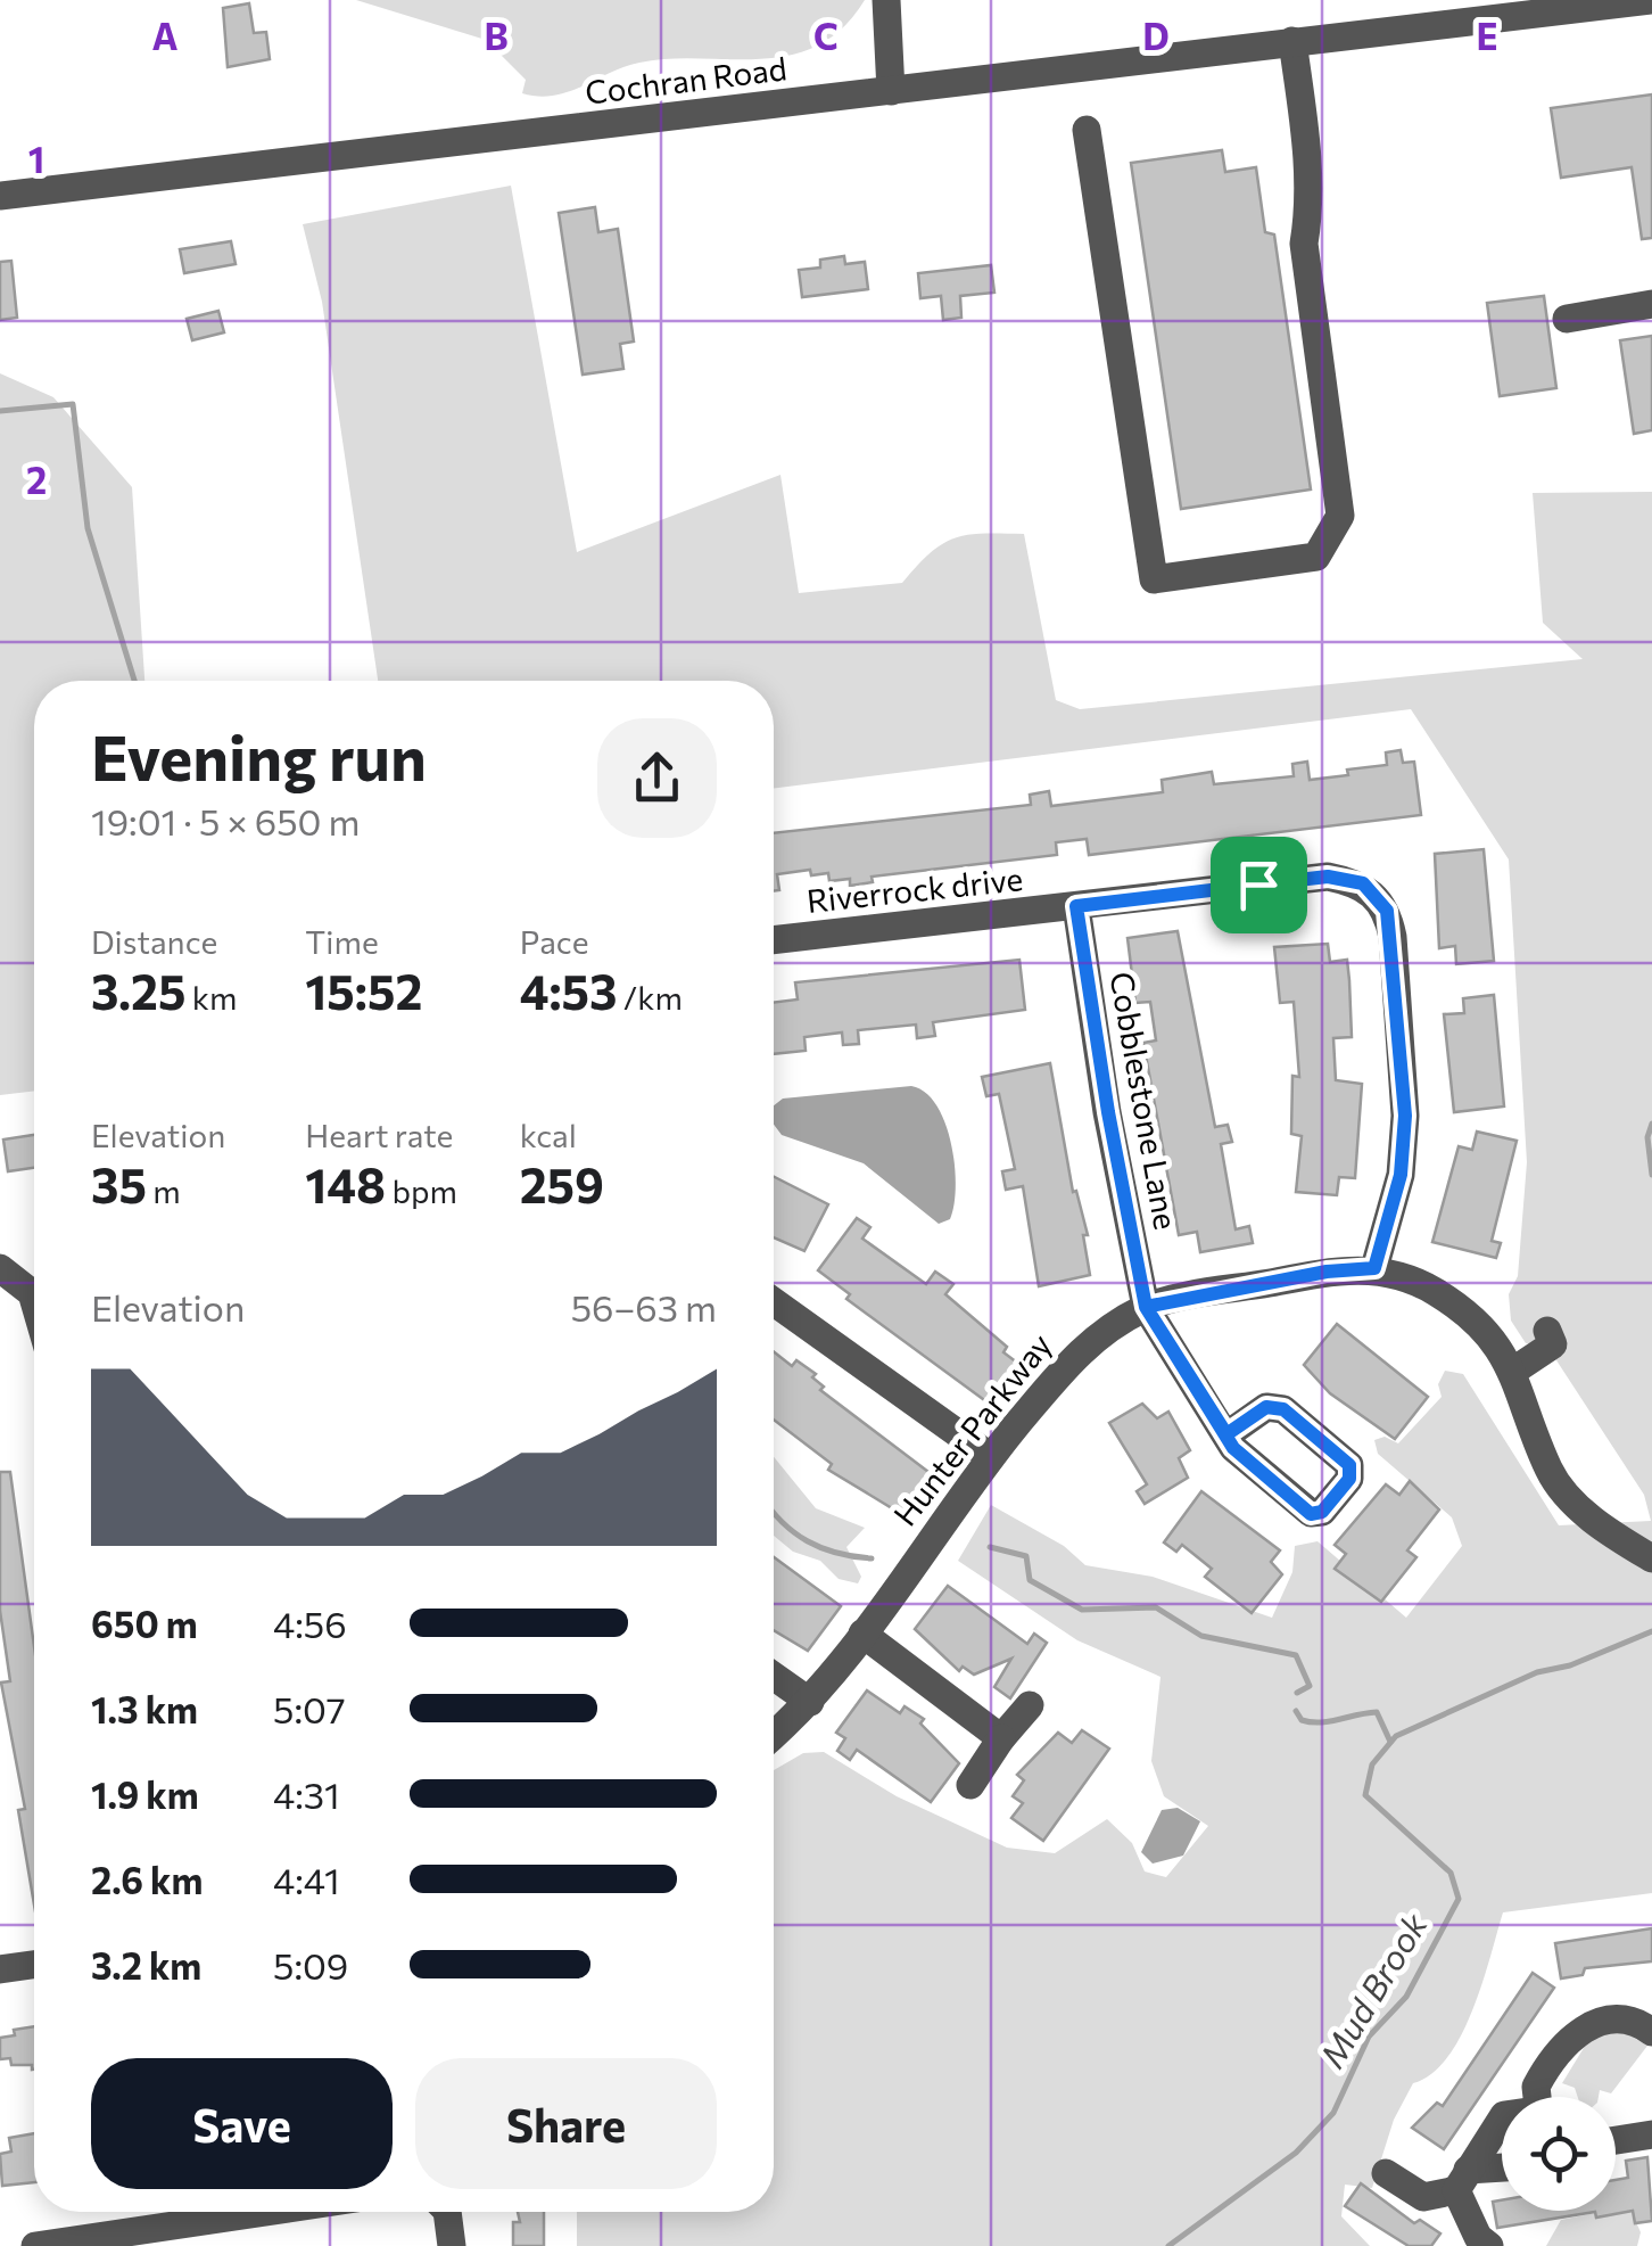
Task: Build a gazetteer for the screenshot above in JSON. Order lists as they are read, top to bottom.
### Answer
{
  "streets": {
    "street": [
      "Cochran Road",
      "Riverrock drive",
      "Cobblestone Lane",
      "Hunter Parkway"
    ]
  },
  "crossings": [
    ["Riverrock drive", "Cobblestone Lane"],
    ["Cobblestone Lane", "Hunter Parkway"]
  ],
  "water": ["Mud Brook"],
  "page": {
    "heading": ["Evening run", "19:01 · 5 × 650 m"],
    "stats": [
      ["Distance", "3.25 km"],
      ["Time", "15:52"],
      ["Pace", "4:53 /km"],
      ["Elevation", "35 m"],
      ["Heart rate", "148 bpm"],
      ["kcal", "259"]
    ],
    "chart": ["Elevation", "56–63 m"],
    "list": [
      {
        "name": "650 m",
        "note": "4:56"
      },
      {
        "name": "1.3 km",
        "note": "5:07"
      },
      {
        "name": "1.9 km",
        "note": "4:31"
      },
      {
        "name": "2.6 km",
        "note": "4:41"
      },
      {
        "name": "3.2 km",
        "note": "5:09"
      }
    ],
    "buttons": ["Save", "Share"]
  },
  "grid": {
    "columns": [
      "A",
      "B",
      "C",
      "D",
      "E"
    ],
    "rows": ["1", "2"]
  }
}
